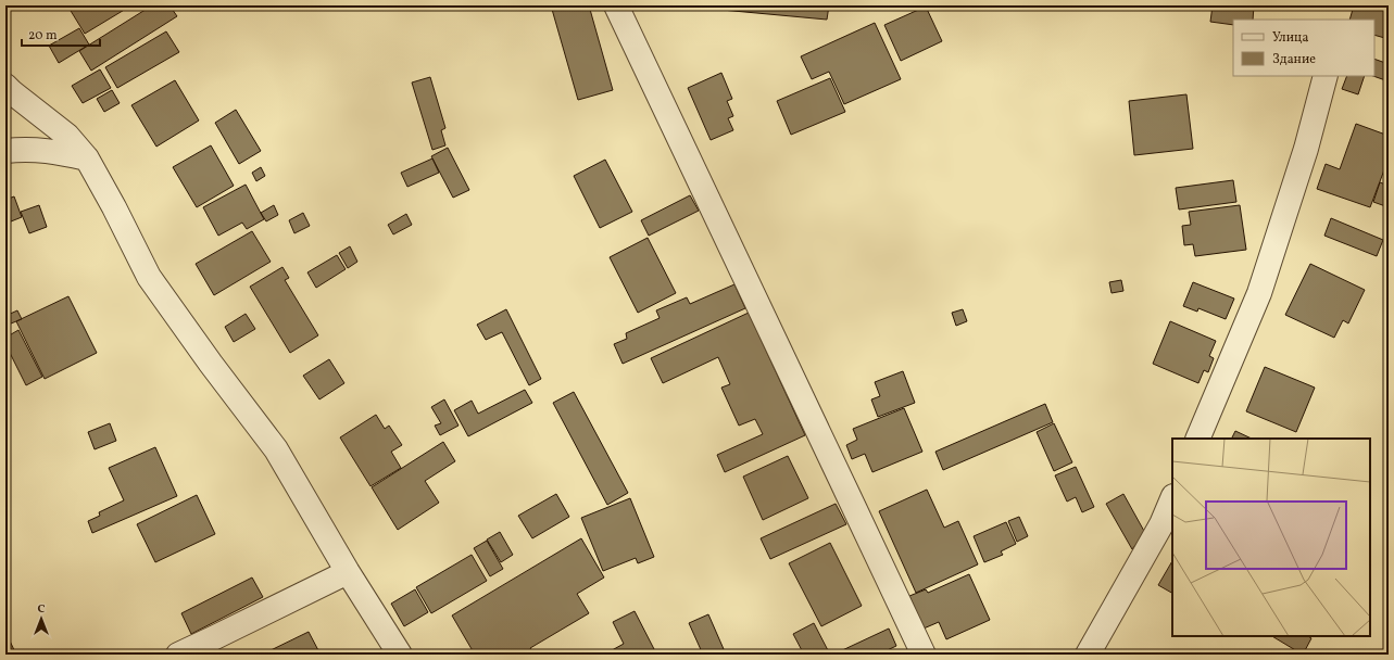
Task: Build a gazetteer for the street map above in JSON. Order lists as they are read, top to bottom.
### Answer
{
  "legend": ["Улица", "Здание"],
  "scale_bar": "20 m",
  "north": "top"
}
